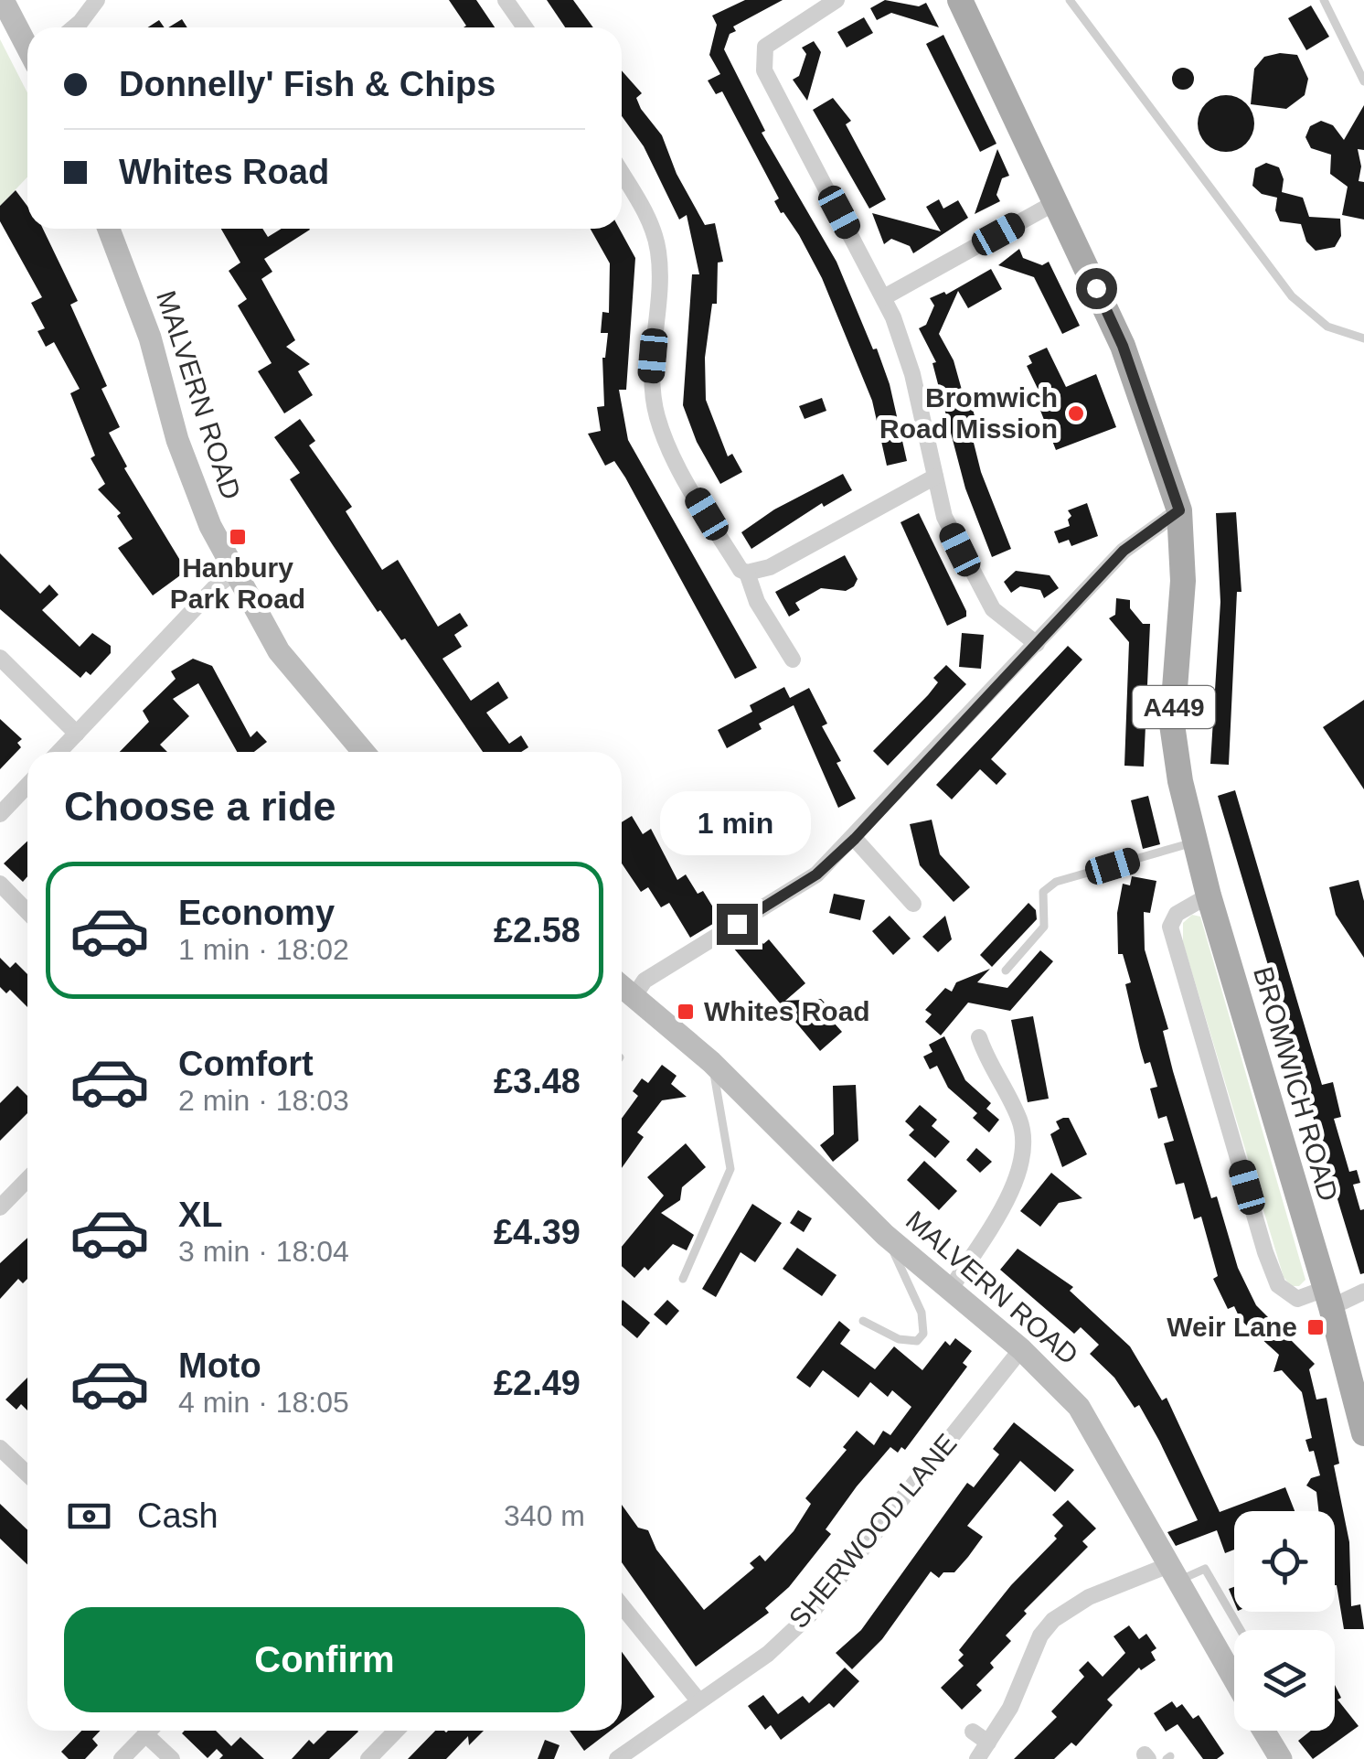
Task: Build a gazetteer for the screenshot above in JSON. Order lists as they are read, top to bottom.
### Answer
{
  "streets": {
    "main road": ["MALVERN ROAD", "A449", "BROMWICH ROAD"],
    "street": ["SHERWOOD LANE"]
  },
  "crossings": [
    ["MALVERN ROAD", "SHERWOOD LANE"]
  ],
  "places": {
    "other": ["Bromwich Road Mission"],
    "transit": ["Hanbury Park Road", "Whites Road", "Weir Lane"]
  },
  "page": {
    "banner": ["Donnelly' Fish & Chips", "Whites Road"],
    "heading": "Choose a ride",
    "bubble": "1 min",
    "list": [
      {
        "name": "Economy",
        "note": "1 min · 18:02",
        "value": "£2.58"
      },
      {
        "name": "Comfort",
        "note": "2 min · 18:03",
        "value": "£3.48"
      },
      {
        "name": "XL",
        "note": "3 min · 18:04",
        "value": "£4.39"
      },
      {
        "name": "Moto",
        "note": "4 min · 18:05",
        "value": "£2.49"
      }
    ],
    "pay": ["Cash", "340 m"],
    "buttons": "Confirm"
  }
}
